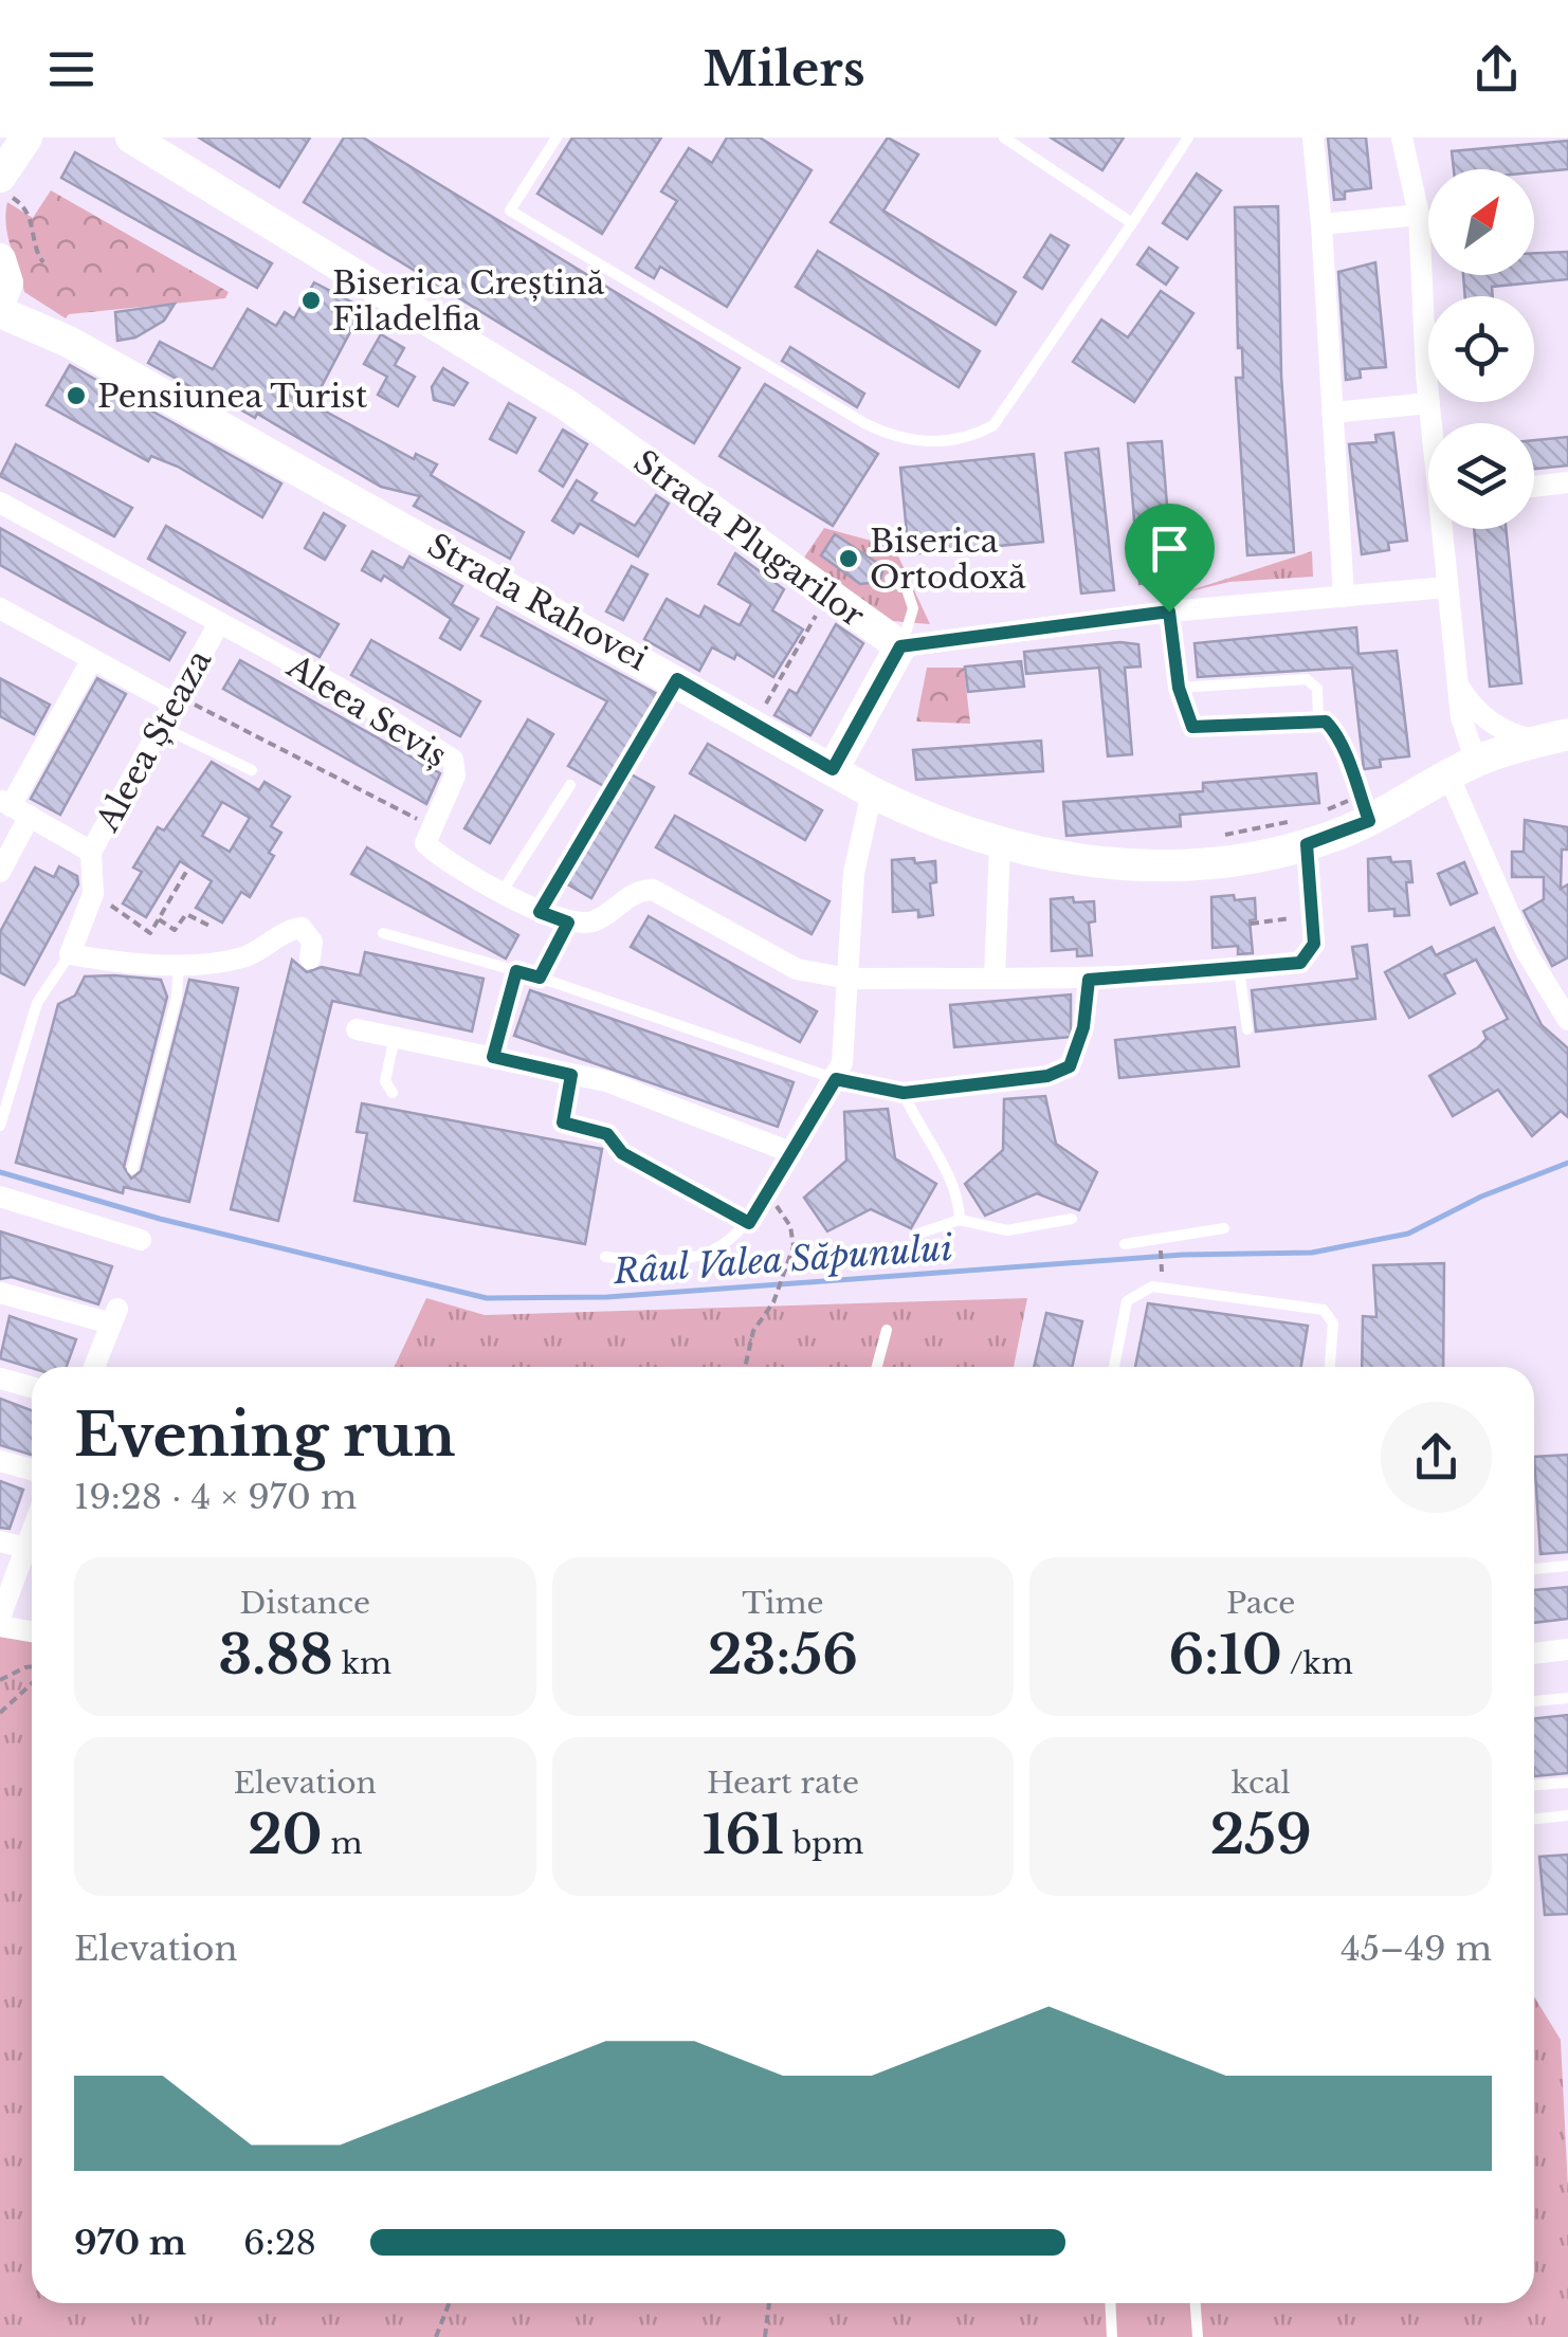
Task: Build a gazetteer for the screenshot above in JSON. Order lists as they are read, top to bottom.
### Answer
{
  "streets": {
    "street": [
      "Strada Plugarilor",
      "Strada Rahovei",
      "Aleea Seviș",
      "Aleea Șteaza"
    ]
  },
  "crossings": [
    ["Aleea Seviș", "Aleea Șteaza"]
  ],
  "water": ["Râul Valea Săpunului"],
  "places": ["Biserica Creștină Filadelfia", "Pensiunea Turist", "Biserica Ortodoxă"],
  "north": "top right",
  "page": {
    "header": "Milers",
    "heading": ["Evening run", "19:28 · 4 × 970 m"],
    "stats": [
      ["Distance", "3.88 km"],
      ["Time", "23:56"],
      ["Pace", "6:10 /km"],
      ["Elevation", "20 m"],
      ["Heart rate", "161 bpm"],
      ["kcal", "259"]
    ],
    "chart": ["Elevation", "45–49 m"],
    "list": [
      {
        "name": "970 m",
        "note": "6:28"
      }
    ]
  }
}
